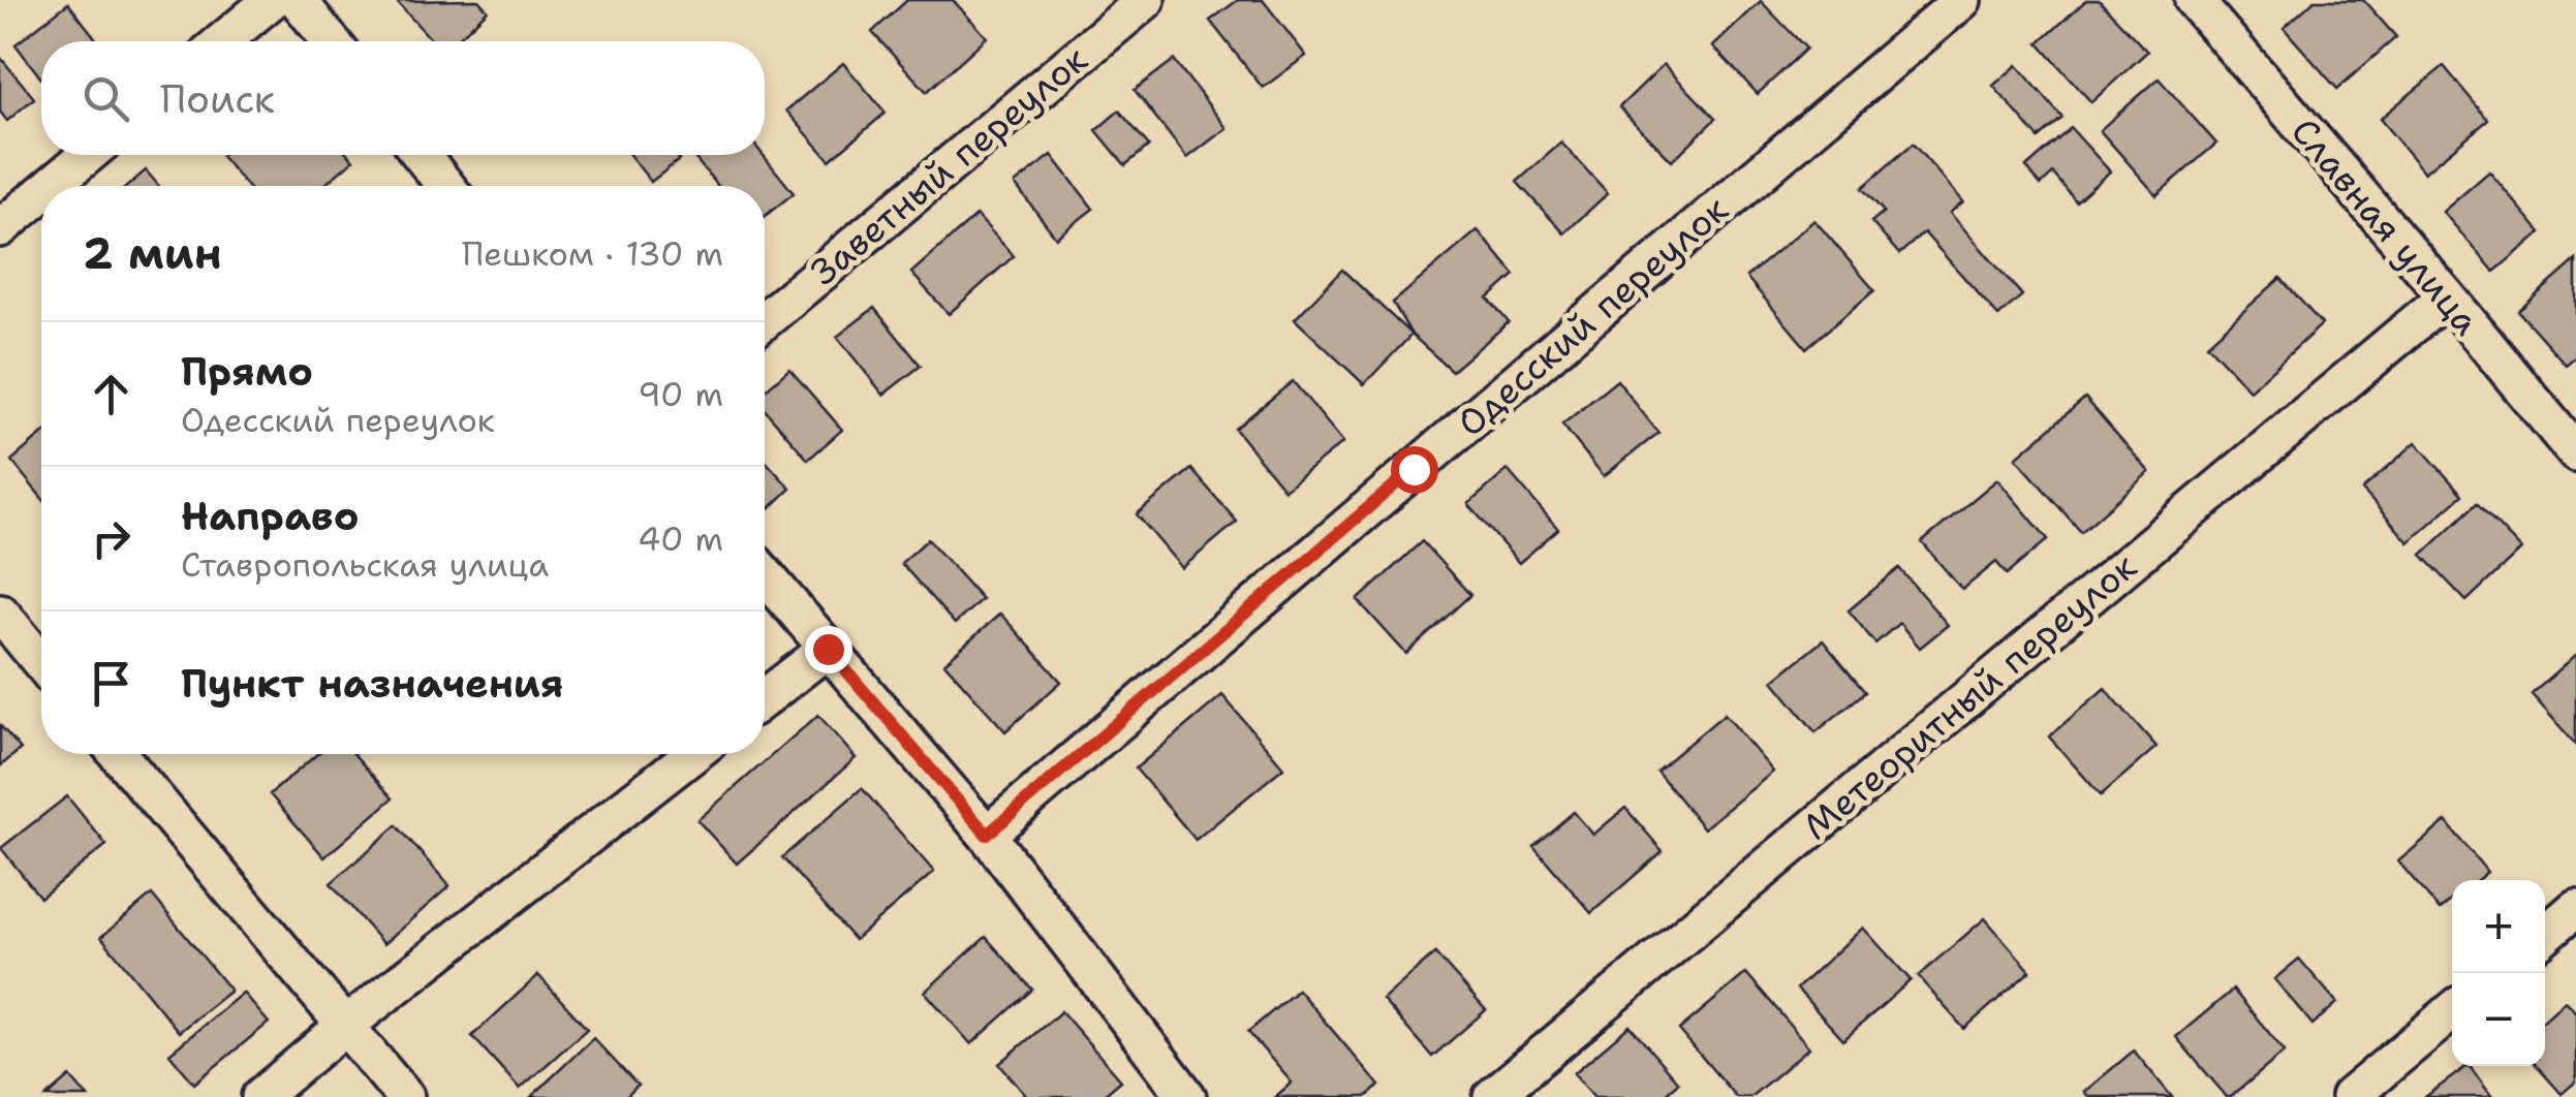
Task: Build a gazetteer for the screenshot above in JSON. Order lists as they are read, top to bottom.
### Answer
{
  "streets": {
    "street": [
      "Заветный переулок",
      "Славная улица",
      "Одесский переулок",
      "Метеоритный переулок"
    ]
  },
  "crossings": [
    ["Славная улица", "Метеоритный переулок"]
  ],
  "page": {
    "search": "Поиск",
    "heading": ["2 мин", "Пешком · 130 m"],
    "list": [
      ["Прямо", "Одесский переулок", "90 m"],
      ["Направо", "Ставропольская улица", "40 m"],
      "Пункт назначения"
    ],
    "map_buttons": ["+", "−"]
  }
}
